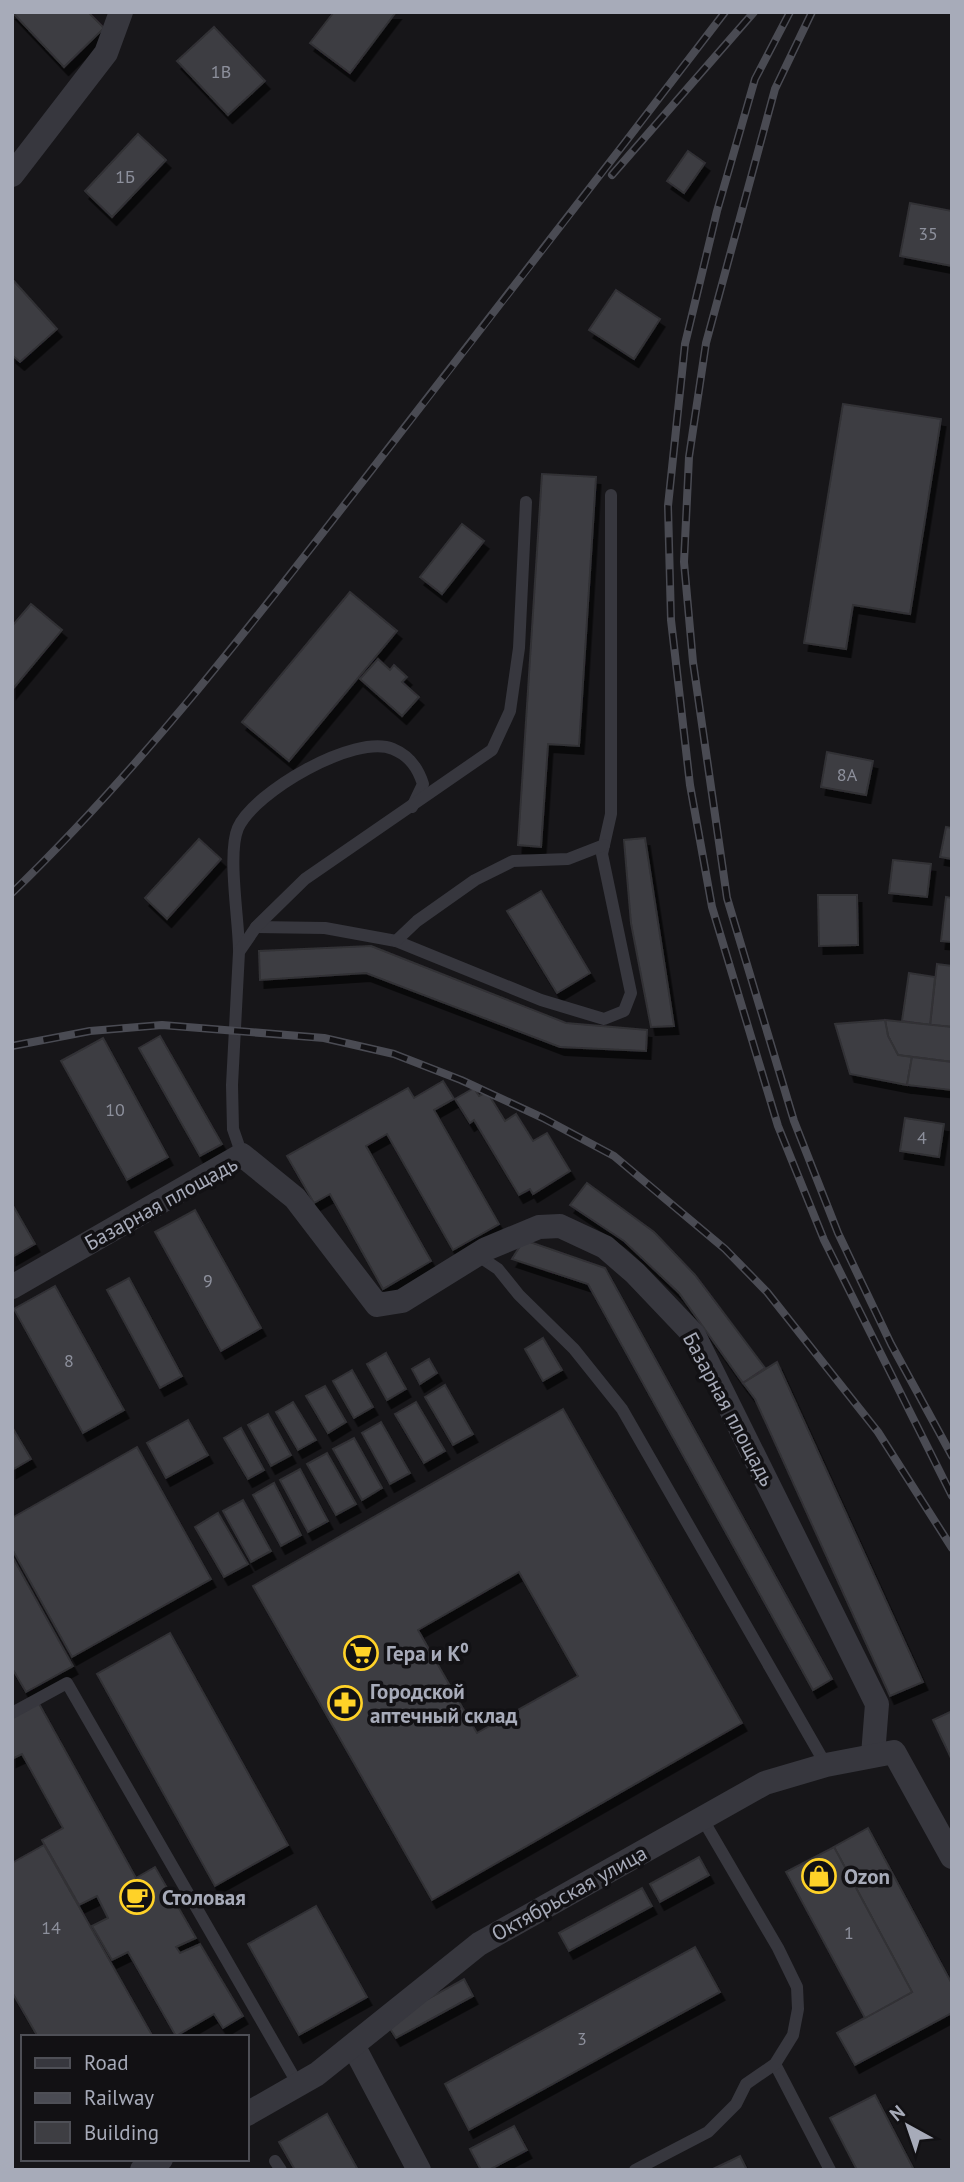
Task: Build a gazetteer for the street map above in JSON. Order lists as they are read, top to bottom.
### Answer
{
  "streets": {
    "street": ["Базарная площадь", "Октябрьская улица"]
  },
  "crossings": [
    ["Базарная площадь", "Октябрьская улица"]
  ],
  "places": {
    "supermarket": ["Гера и К⁰"],
    "pharmacy": ["Городской аптечный склад"],
    "shop": ["Ozon"],
    "cafe": ["Столовая"]
  },
  "house_numbers": [
    "1В",
    "1Б",
    "35",
    "8А",
    "10",
    "4",
    "9",
    "8",
    "14",
    "1",
    "3"
  ],
  "legend": ["Road", "Railway", "Building"],
  "north": "top left"
}
